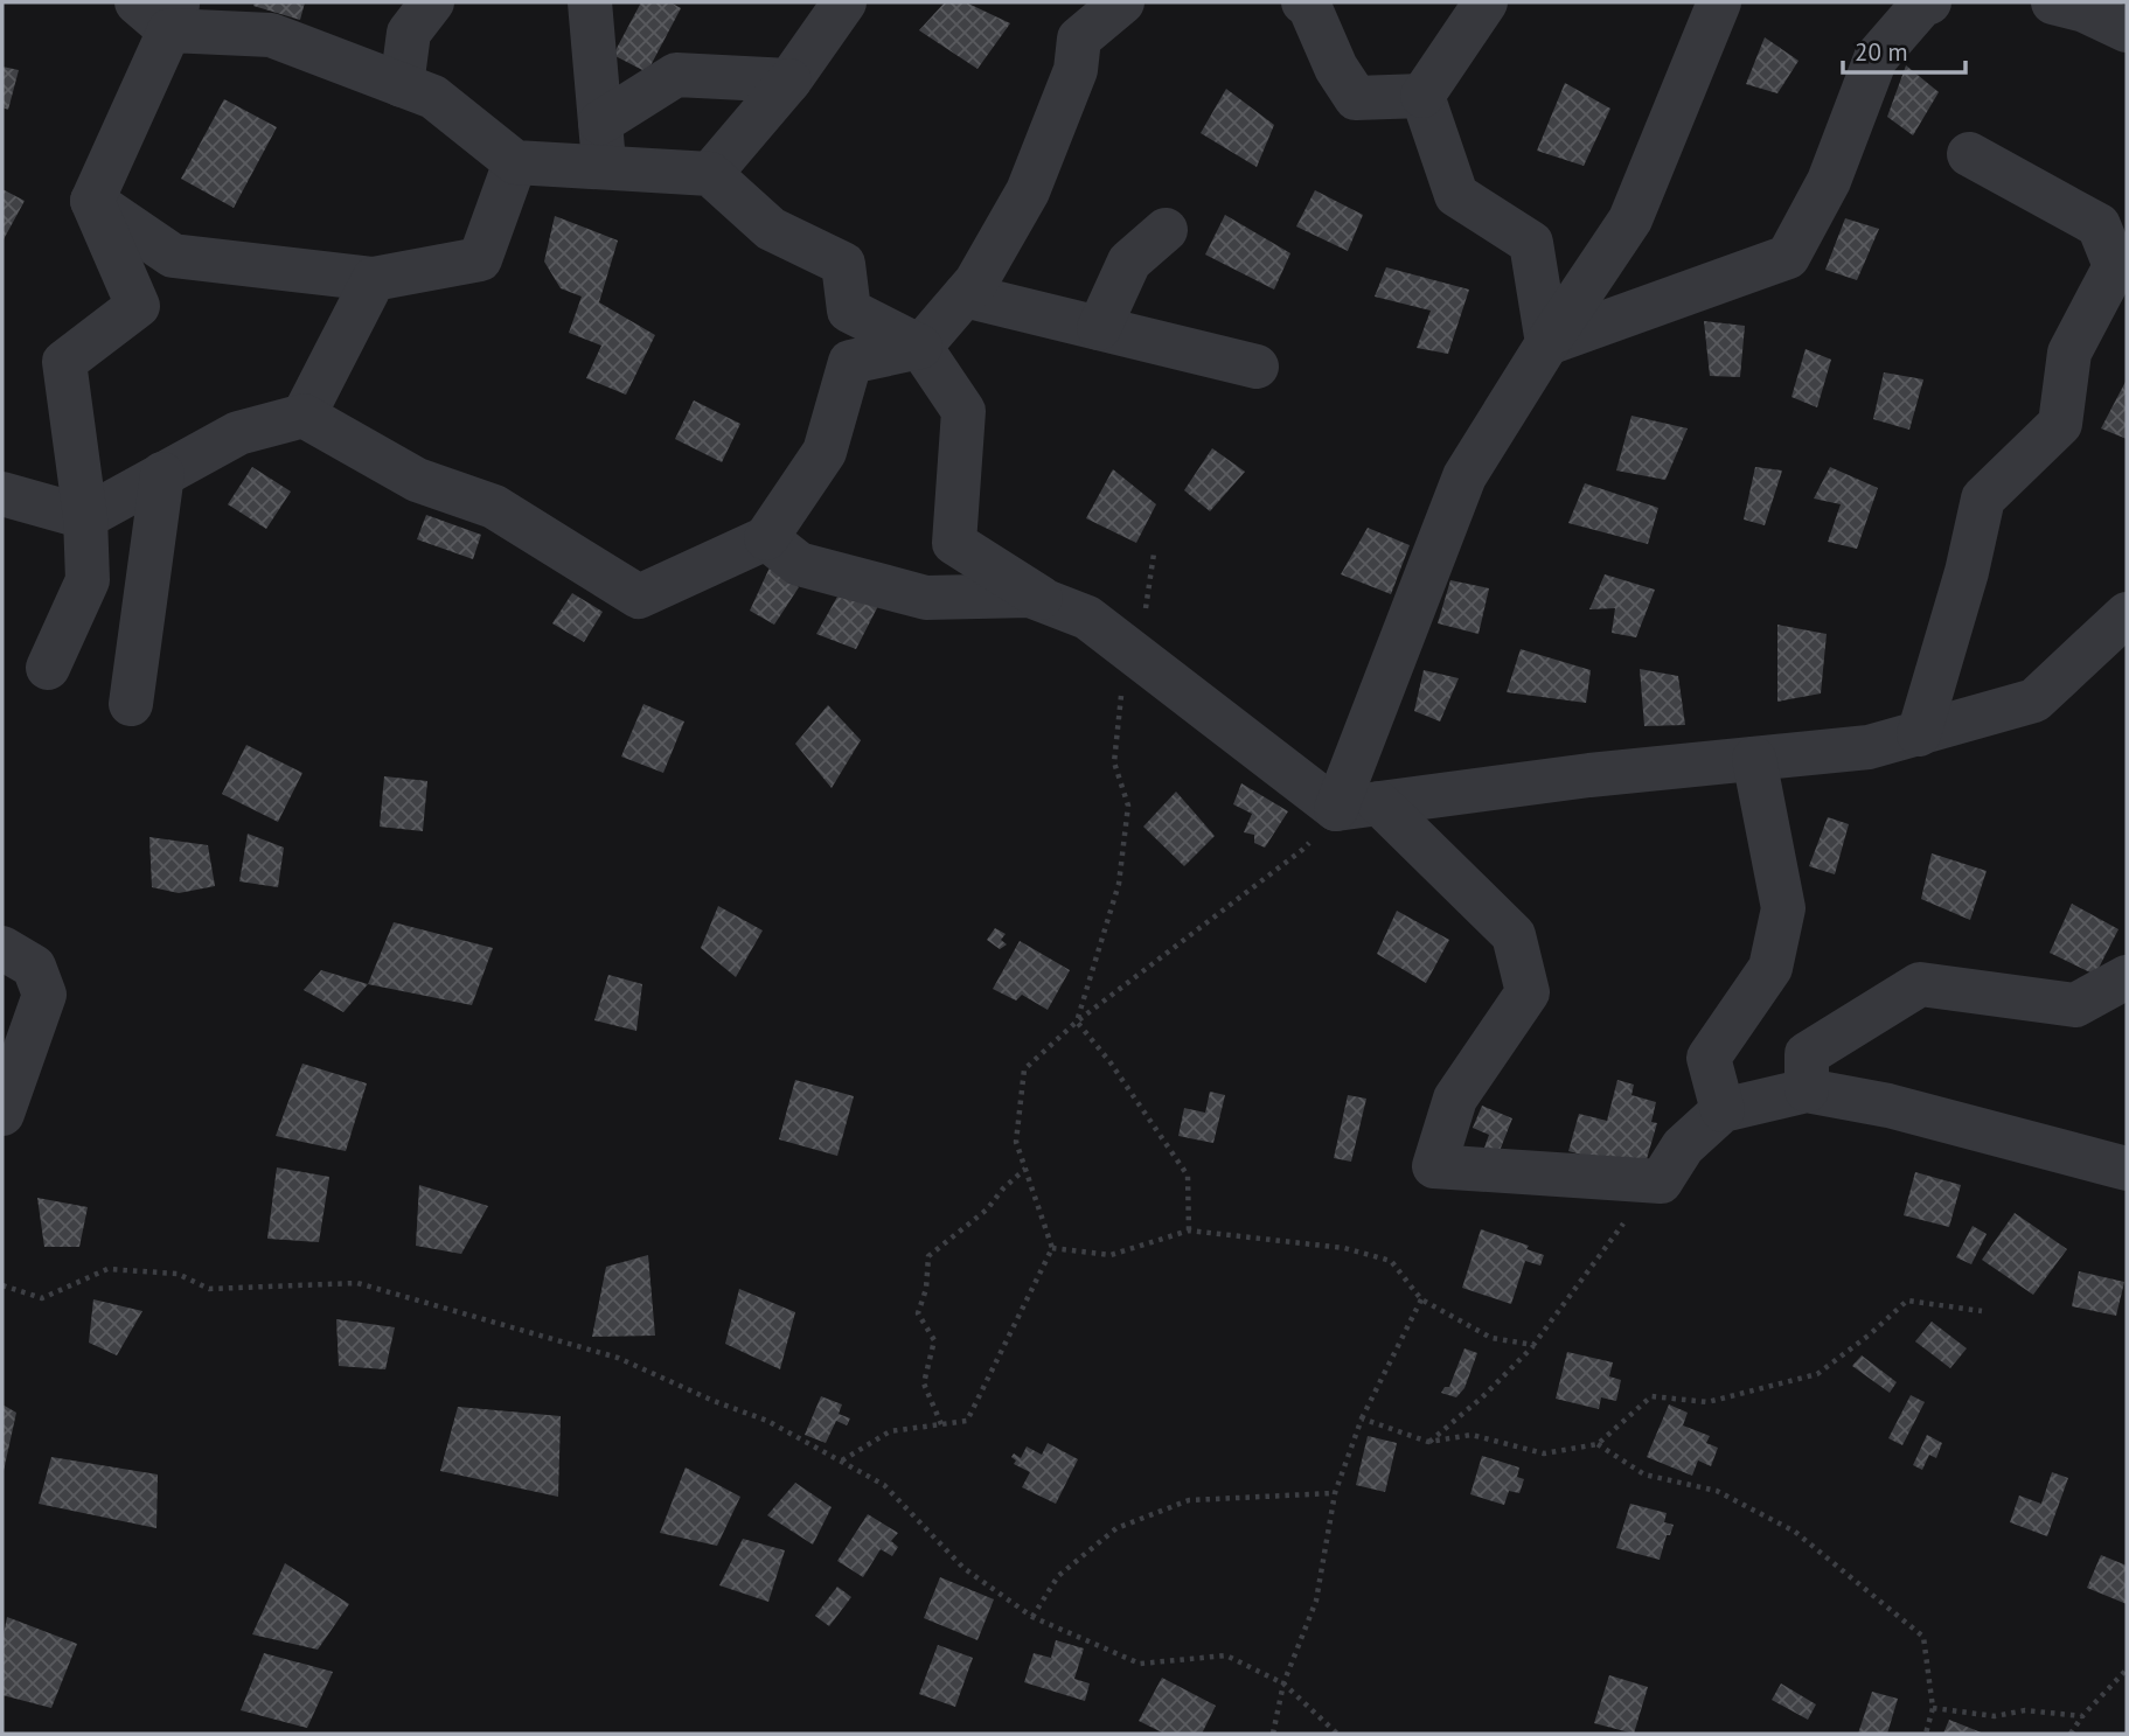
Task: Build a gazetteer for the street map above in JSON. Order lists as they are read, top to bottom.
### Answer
{
  "scale_bar": "20 m"
}
